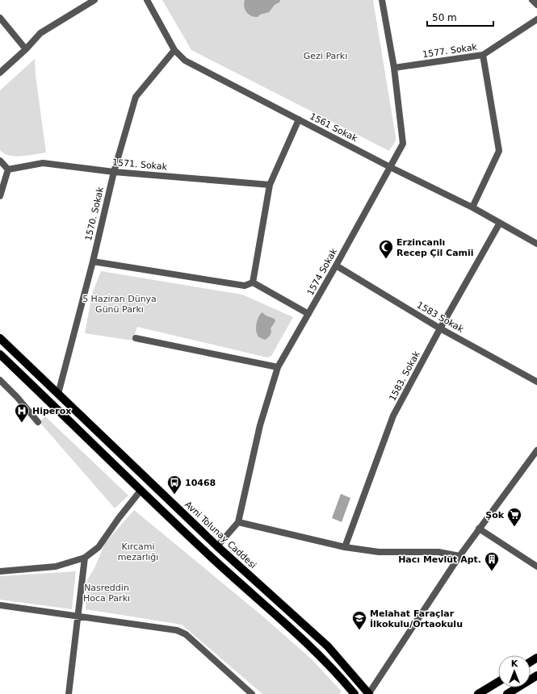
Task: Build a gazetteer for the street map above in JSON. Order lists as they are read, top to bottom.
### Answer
{
  "streets": {
    "main road": ["Avni Tolunay Caddesi"],
    "street": [
      "1577. Sokak",
      "1561 Sokak",
      "1571. Sokak",
      "1570. Sokak",
      "1574 Sokak",
      "1583 Sokak",
      "1583. Sokak"
    ]
  },
  "crossings": [
    ["1577. Sokak", "1574 Sokak"],
    ["1561 Sokak", "1570. Sokak"],
    ["1561 Sokak", "1574 Sokak"],
    ["1561 Sokak", "1583. Sokak"],
    ["1571. Sokak", "1570. Sokak"],
    ["1570. Sokak", "Avni Tolunay Caddesi"],
    ["1574 Sokak", "1583 Sokak"],
    ["1574 Sokak", "Avni Tolunay Caddesi"],
    ["1583 Sokak", "1583. Sokak"]
  ],
  "parks": [
    "Gezi Parkı",
    "5 Haziran Dünya Günü Parkı",
    "Kırcami mezarlığı",
    "Nasreddin Hoca Parkı"
  ],
  "places": {
    "mosque": ["Erzincanlı Recep Çil Camii"],
    "hospital": ["Hiperox"],
    "bus stop": ["10468"],
    "supermarket": ["Şok"],
    "building": ["Hacı Mevlüt Apt."],
    "school or university": ["Melahat Faraçlar İlkokulu/Ortaokulu"]
  },
  "scale_bar": "50 m",
  "north": "top"
}
